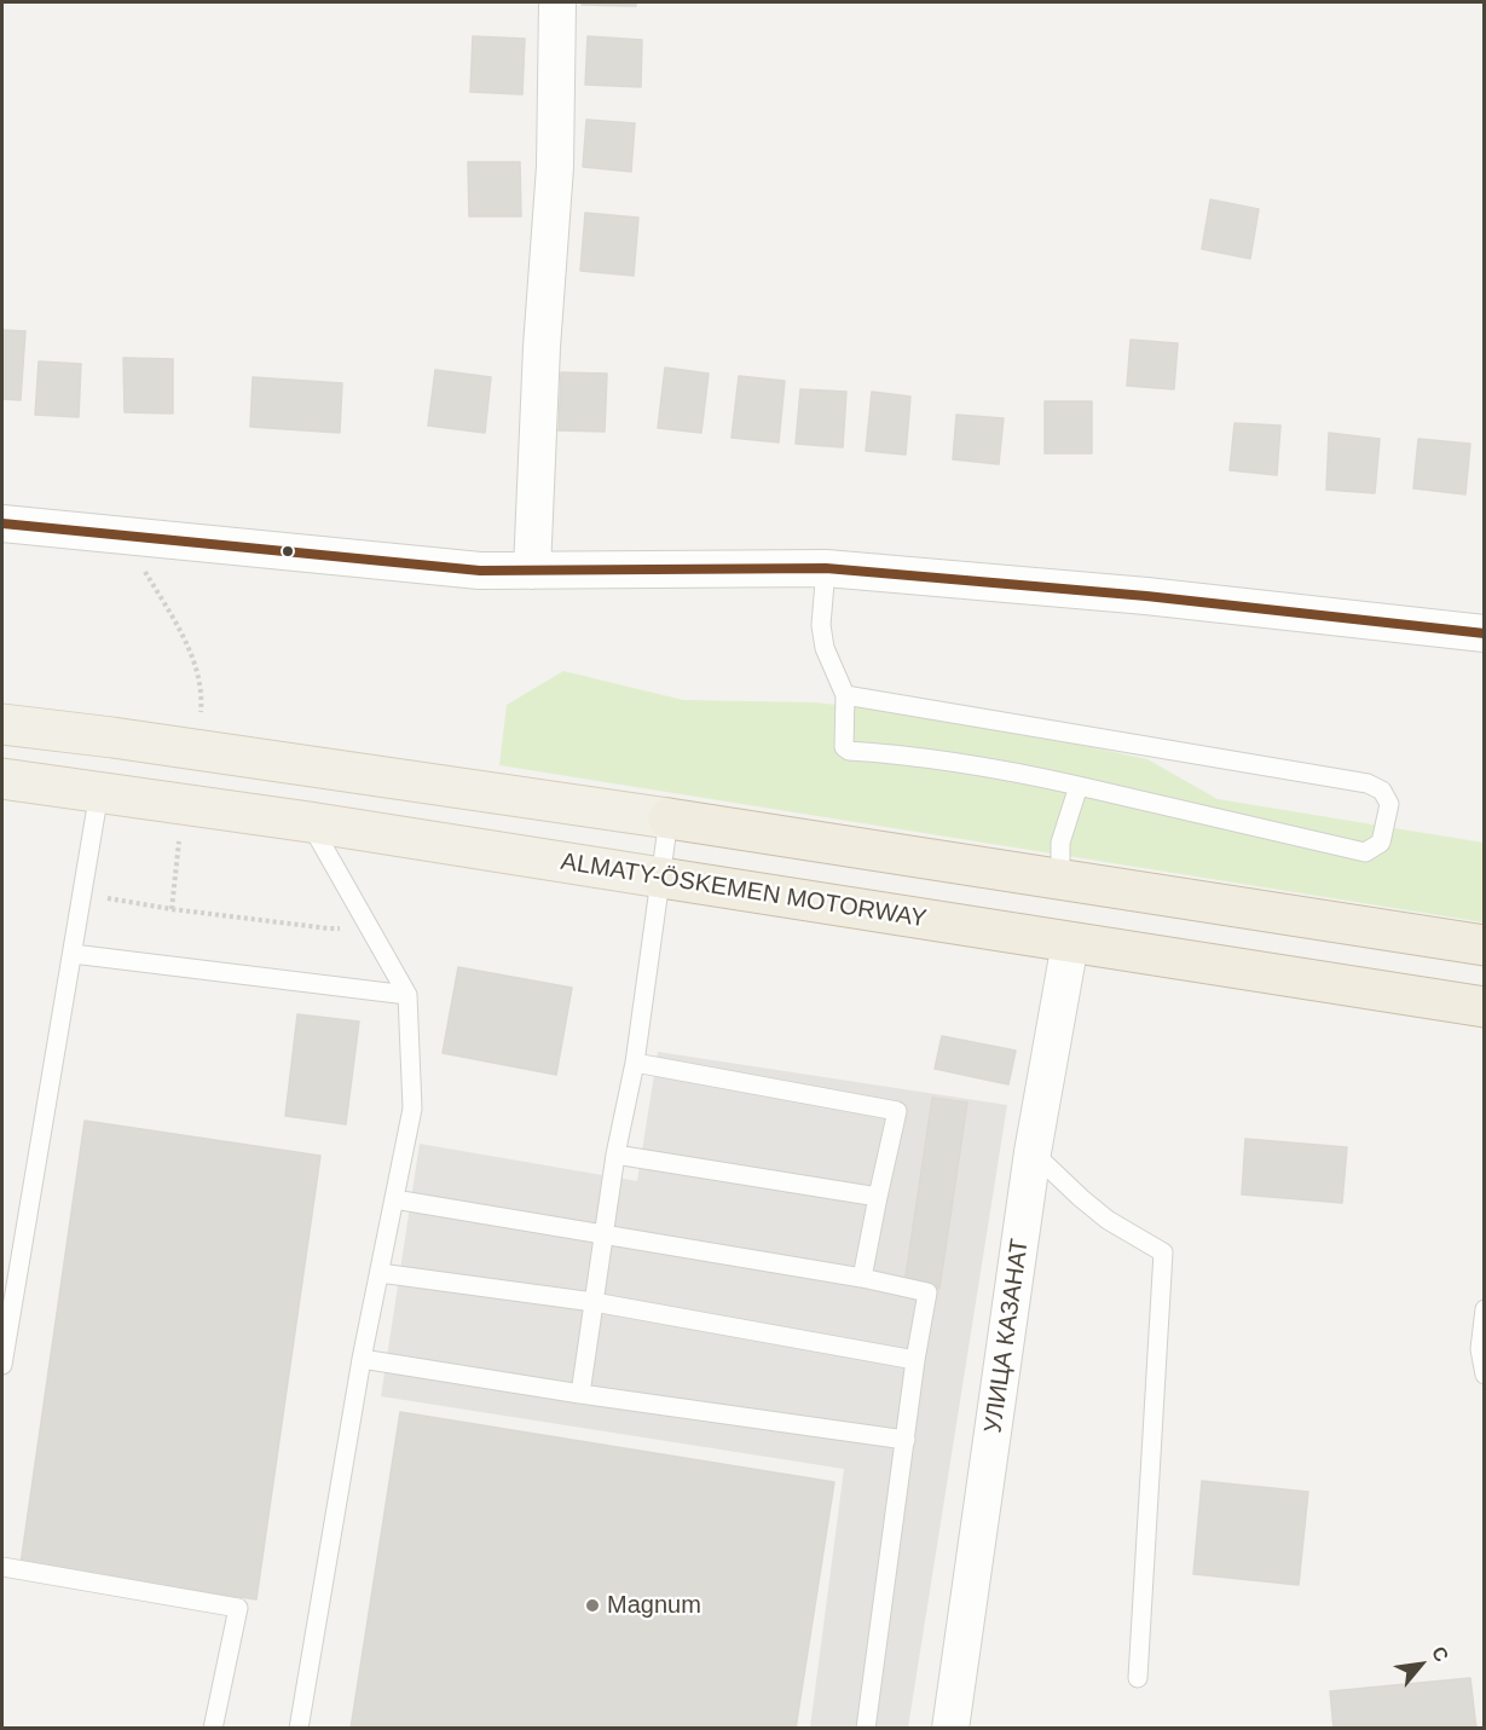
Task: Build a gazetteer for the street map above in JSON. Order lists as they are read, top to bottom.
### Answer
{
  "streets": {
    "highway": ["ALMATY-ÖSKEMEN MOTORWAY"],
    "street": ["УЛИЦА КАЗАНАТ"]
  },
  "crossings": [
    ["ALMATY-ÖSKEMEN MOTORWAY", "УЛИЦА КАЗАНАТ"]
  ],
  "places": ["Magnum"],
  "north": "top right"
}
